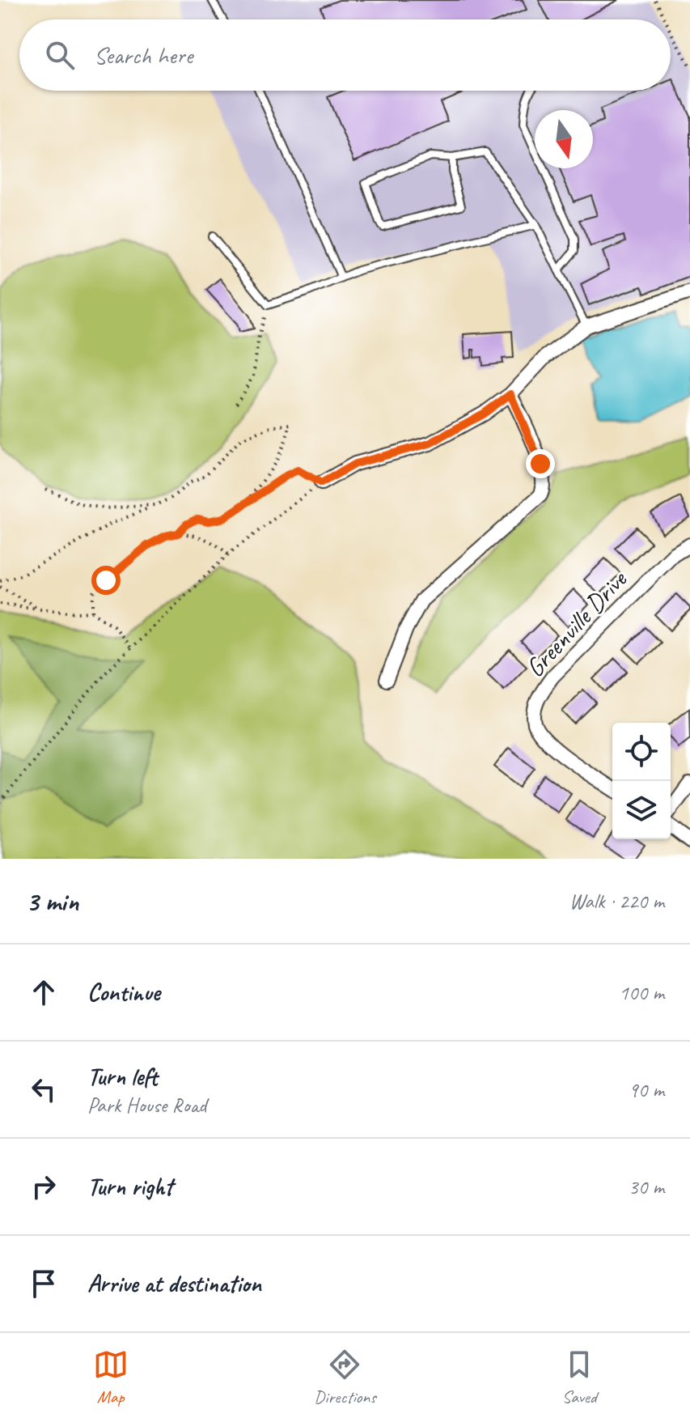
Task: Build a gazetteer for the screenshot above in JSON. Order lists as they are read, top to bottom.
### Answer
{
  "streets": {
    "street": ["Greenville Drive"]
  },
  "north": "bottom",
  "page": {
    "search": "Search here",
    "heading": ["3 min", "Walk · 220 m"],
    "list": [
      ["Continue", "100 m"],
      ["Turn left", "Park House Road", "90 m"],
      ["Turn right", "30 m"],
      "Arrive at destination"
    ],
    "nav": ["Map", "Directions", "Saved"]
  }
}
